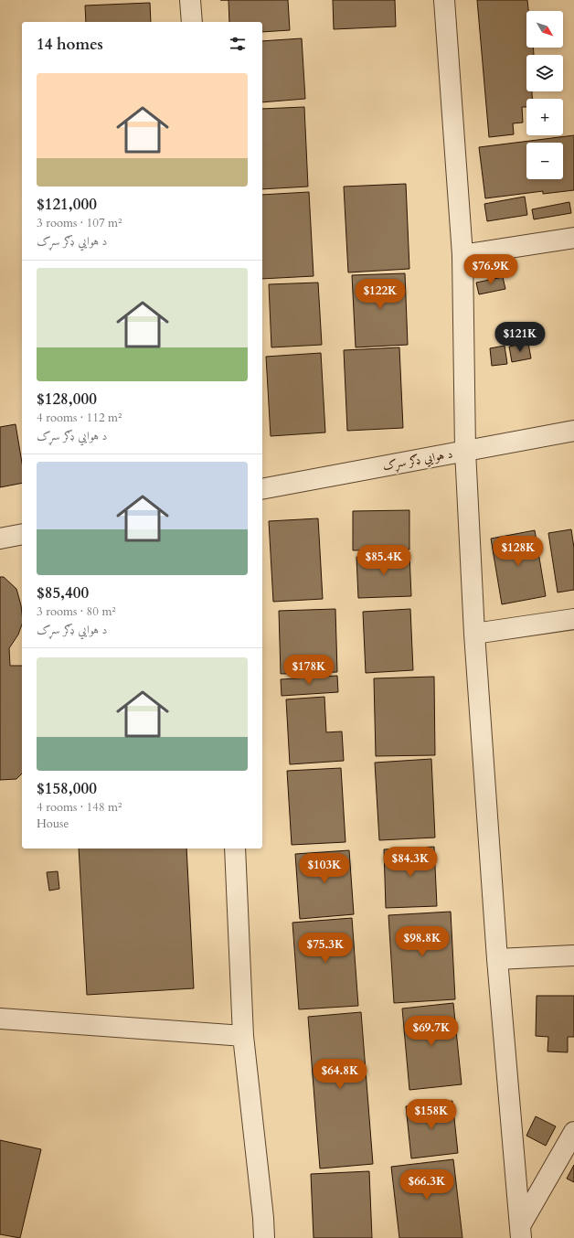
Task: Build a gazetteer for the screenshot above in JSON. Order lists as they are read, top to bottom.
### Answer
{
  "streets": {
    "street": ["د هوايي ډګر سړک"]
  },
  "north": "bottom right",
  "page": {
    "map_buttons": ["+", "−"],
    "heading": "14 homes",
    "list": [
      {
        "name": "$121,000",
        "note": "3 rooms · 107 m² · د هوايي ډګر سړک"
      },
      {
        "name": "$128,000",
        "note": "4 rooms · 112 m² · د هوايي ډګر سړک"
      },
      {
        "name": "$85,400",
        "note": "3 rooms · 80 m² · د هوايي ډګر سړک"
      },
      {
        "name": "$158,000",
        "note": "4 rooms · 148 m² · House"
      }
    ],
    "price": [
      "$76.9K",
      "$122K",
      "$121K",
      "$128K",
      "$85.4K",
      "$178K",
      "$84.3K",
      "$103K",
      "$98.8K",
      "$75.3K",
      "$69.7K",
      "$64.8K",
      "$158K",
      "$66.3K"
    ]
  }
}
